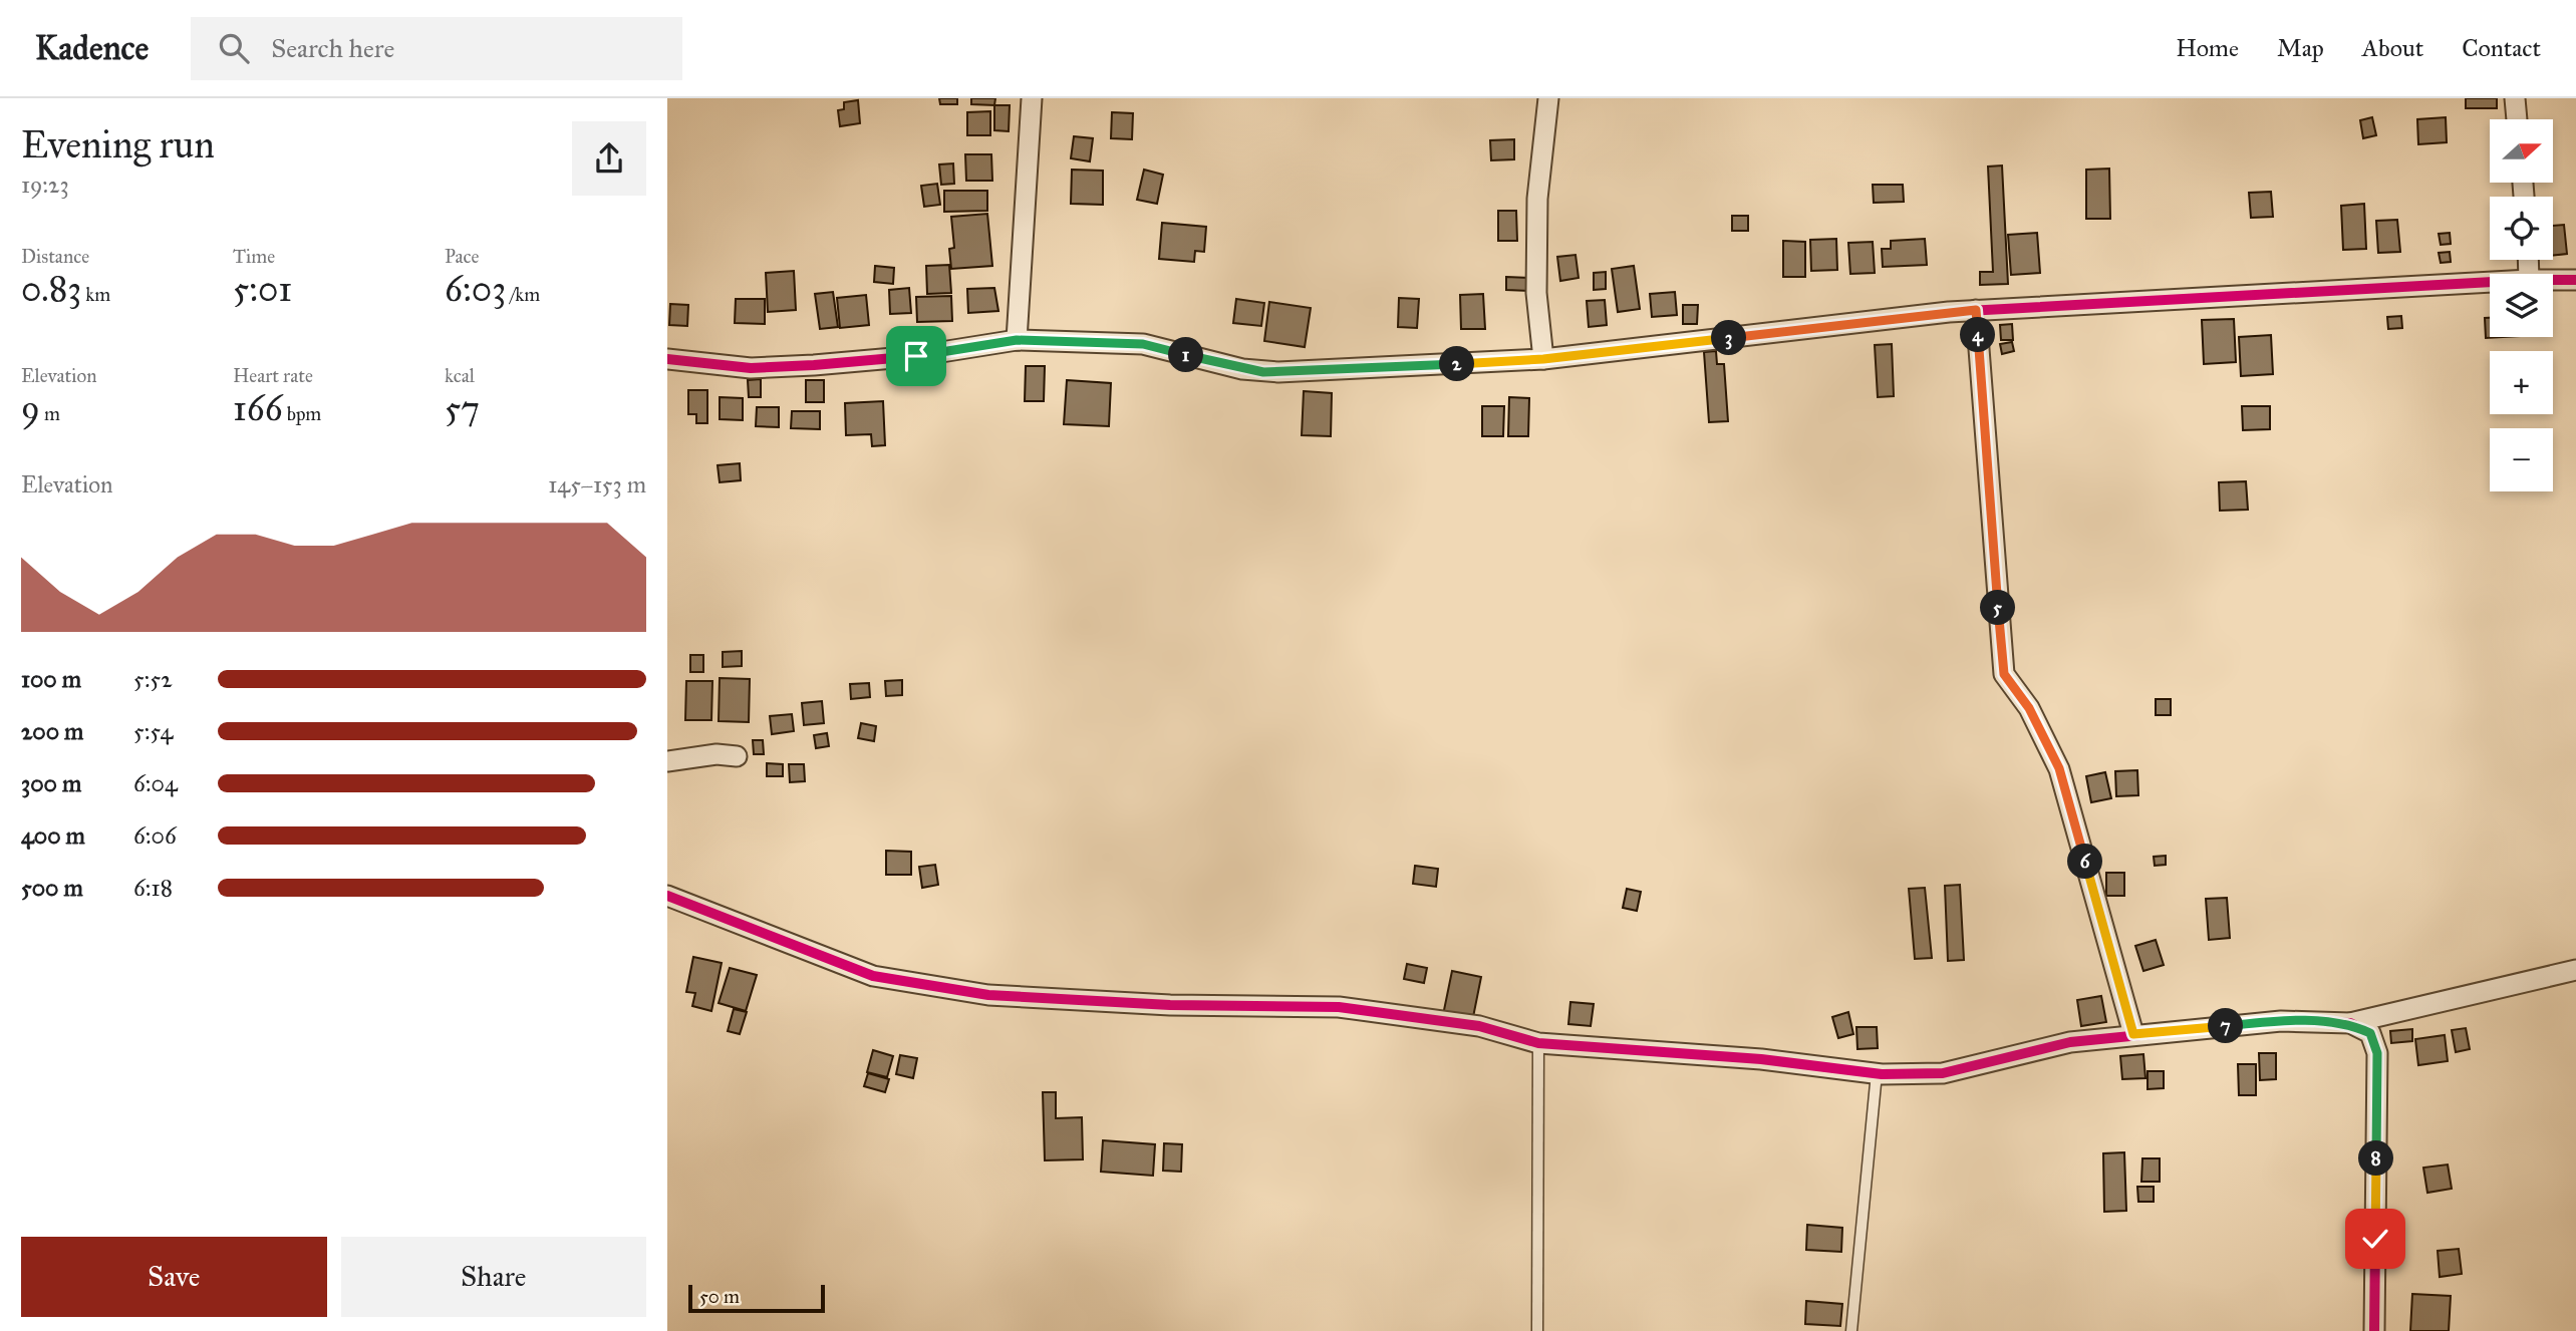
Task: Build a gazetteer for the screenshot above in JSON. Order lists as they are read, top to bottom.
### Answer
{
  "scale_bar": "50 m",
  "north": "right",
  "page": {
    "header": "Kadence",
    "search": "Search here",
    "nav": [
      "Home",
      "Map",
      "About",
      "Contact"
    ],
    "heading": ["Evening run", "19:23"],
    "map_buttons": ["+", "−"],
    "stats": [
      ["Distance", "0.83 km"],
      ["Time", "5:01"],
      ["Pace", "6:03 /km"],
      ["Elevation", "9 m"],
      ["Heart rate", "166 bpm"],
      ["kcal", "57"]
    ],
    "pins": [
      "4",
      "3",
      "1",
      "2",
      "5",
      "6",
      "7",
      "8"
    ],
    "chart": ["Elevation", "145–153 m"],
    "list": [
      {
        "name": "100 m",
        "note": "5:52"
      },
      {
        "name": "200 m",
        "note": "5:54"
      },
      {
        "name": "300 m",
        "note": "6:04"
      },
      {
        "name": "400 m",
        "note": "6:06"
      },
      {
        "name": "500 m",
        "note": "6:18"
      }
    ],
    "buttons": ["Save", "Share"],
    "scale": "50 m"
  }
}
